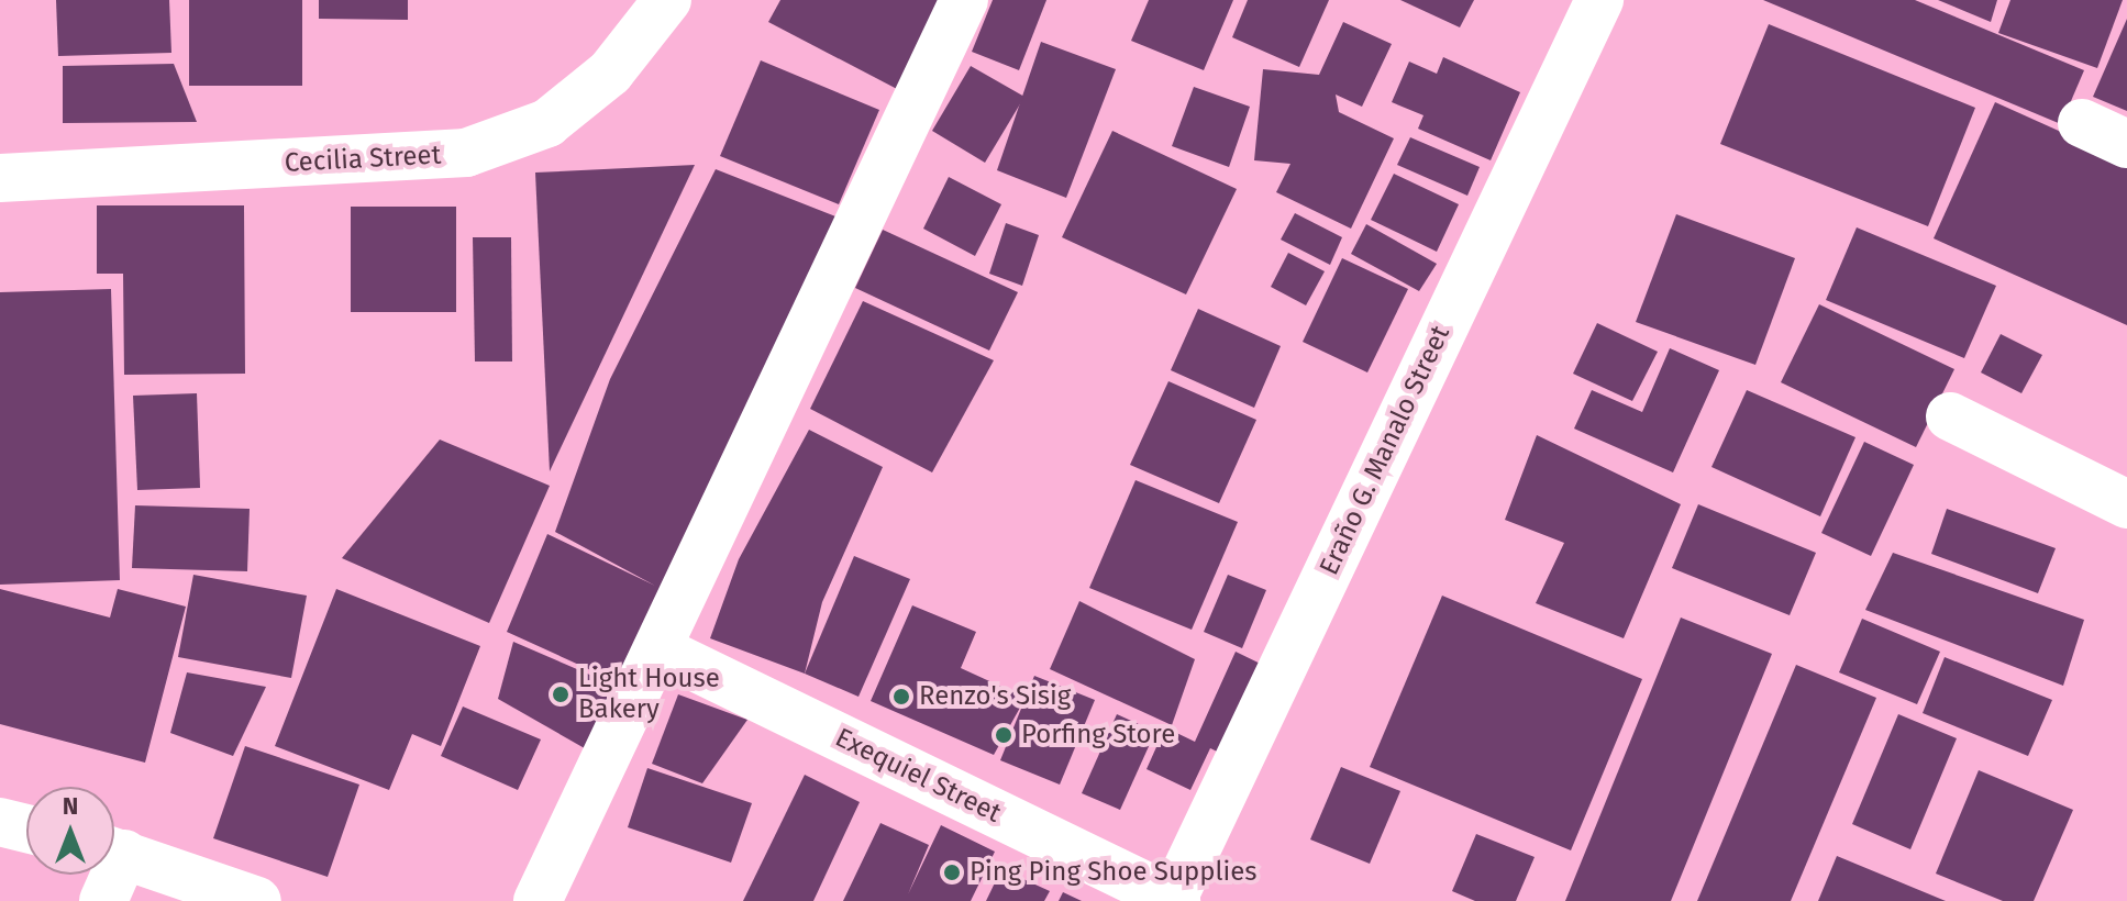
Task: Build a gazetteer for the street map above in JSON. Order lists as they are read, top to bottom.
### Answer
{
  "streets": {
    "street": ["Cecilia Street", "Eraño G. Manalo Street", "Exequiel Street"]
  },
  "crossings": [
    ["Eraño G. Manalo Street", "Exequiel Street"]
  ],
  "places": [
    "Light House Bakery",
    "Renzo's Sisig",
    "Porfing Store",
    "Ping Ping Shoe Supplies"
  ],
  "north": "top"
}
